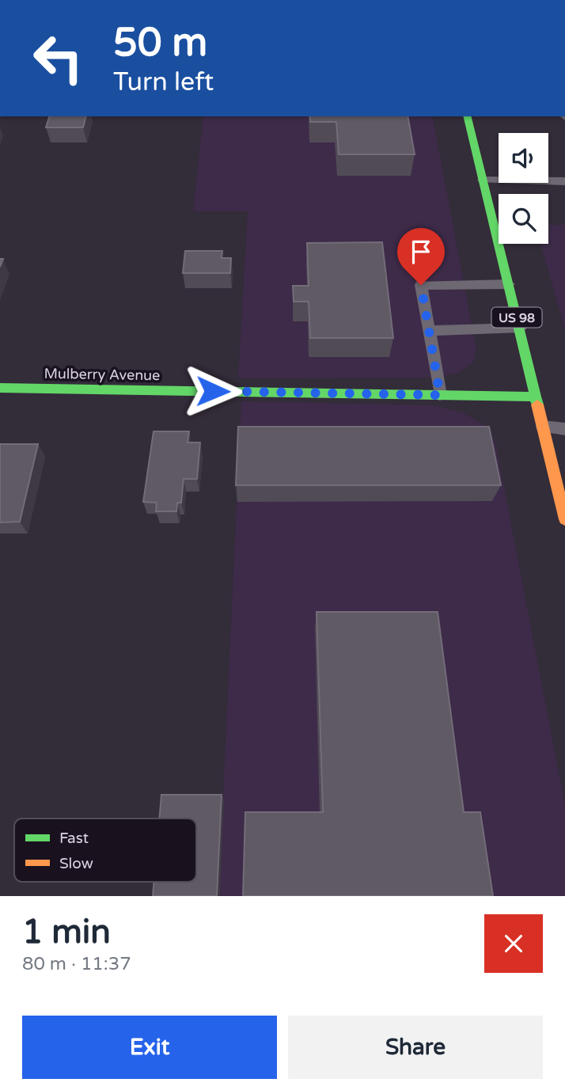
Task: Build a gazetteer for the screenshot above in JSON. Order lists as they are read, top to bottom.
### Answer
{
  "streets": {
    "main road": ["US 98", "Mulberry Avenue"]
  },
  "crossings": [
    ["US 98", "Mulberry Avenue"]
  ],
  "legend": ["Fast", "Slow"],
  "page": {
    "turn": ["50 m", "Turn left"],
    "heading": ["1 min", "80 m · 11:37"],
    "buttons": ["Exit", "Share"]
  }
}
